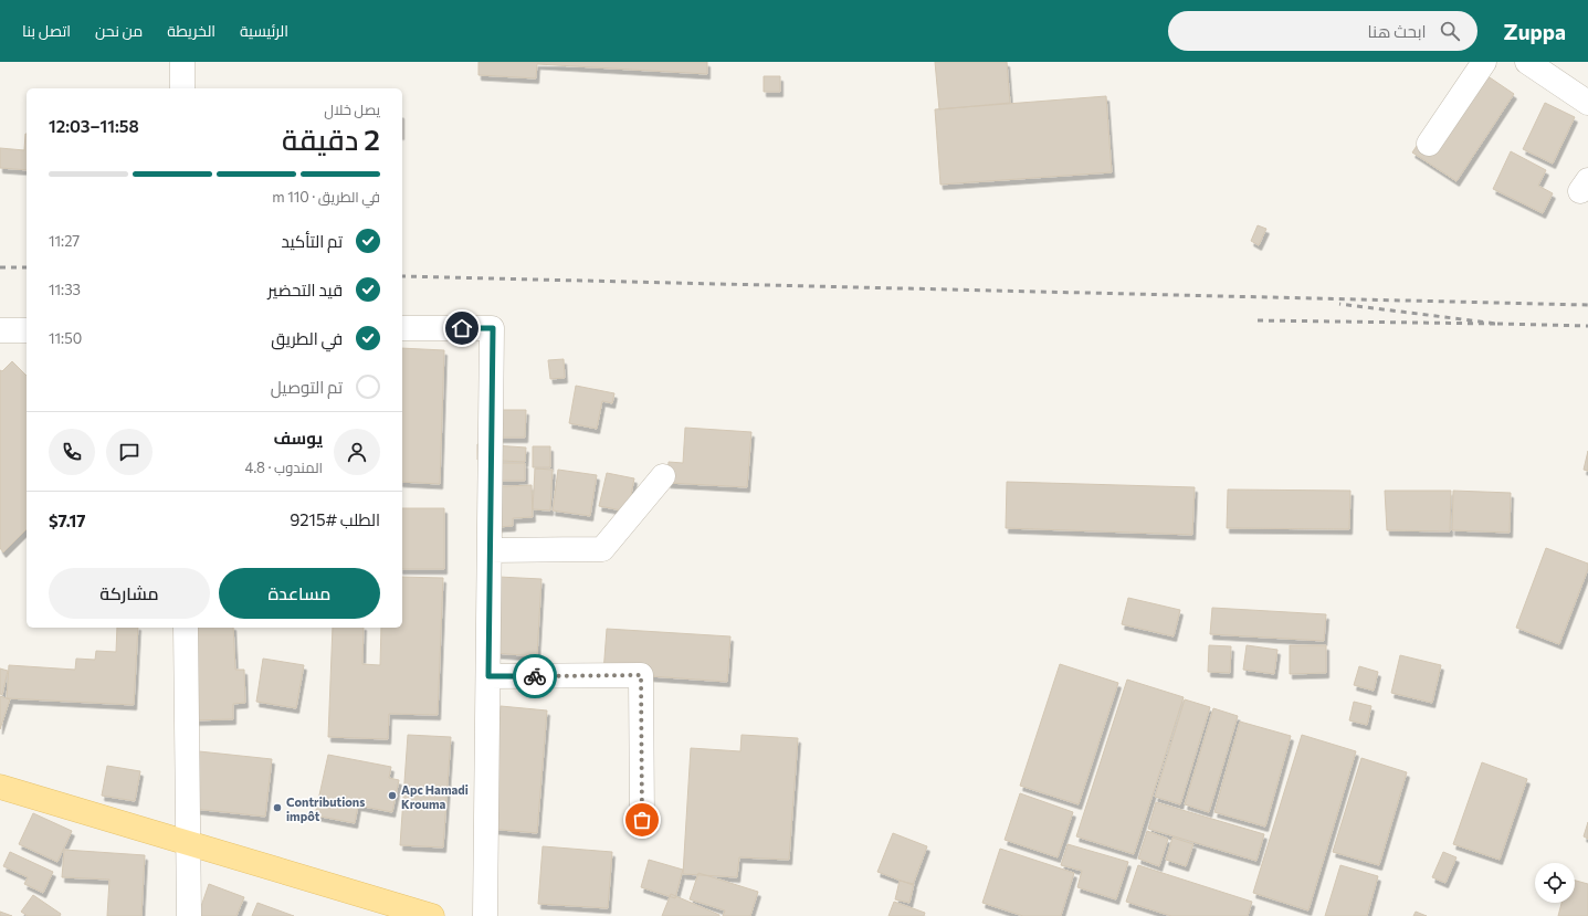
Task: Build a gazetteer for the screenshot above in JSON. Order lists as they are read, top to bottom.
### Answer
{
  "places": ["Apc Hamadi Krouma", "Contributions impôt"],
  "page": {
    "header": "Zuppa",
    "search": "ابحث هنا",
    "nav": [
      "الرئيسية",
      "الخريطة",
      "من نحن",
      "اتصل بنا"
    ],
    "heading": ["2 دقيقة", "يصل خلال", "11:58–12:03"],
    "panel": [
      "يوسف",
      "المندوب · 4.8",
      "الطلب #9215",
      "$7.17"
    ],
    "bar": "في الطريق · 110 m",
    "list": [
      ["تم التأكيد", "11:27"],
      ["قيد التحضير", "11:33"],
      ["في الطريق", "11:50"],
      "تم التوصيل"
    ],
    "buttons": ["مساعدة", "مشاركة"]
  }
}
